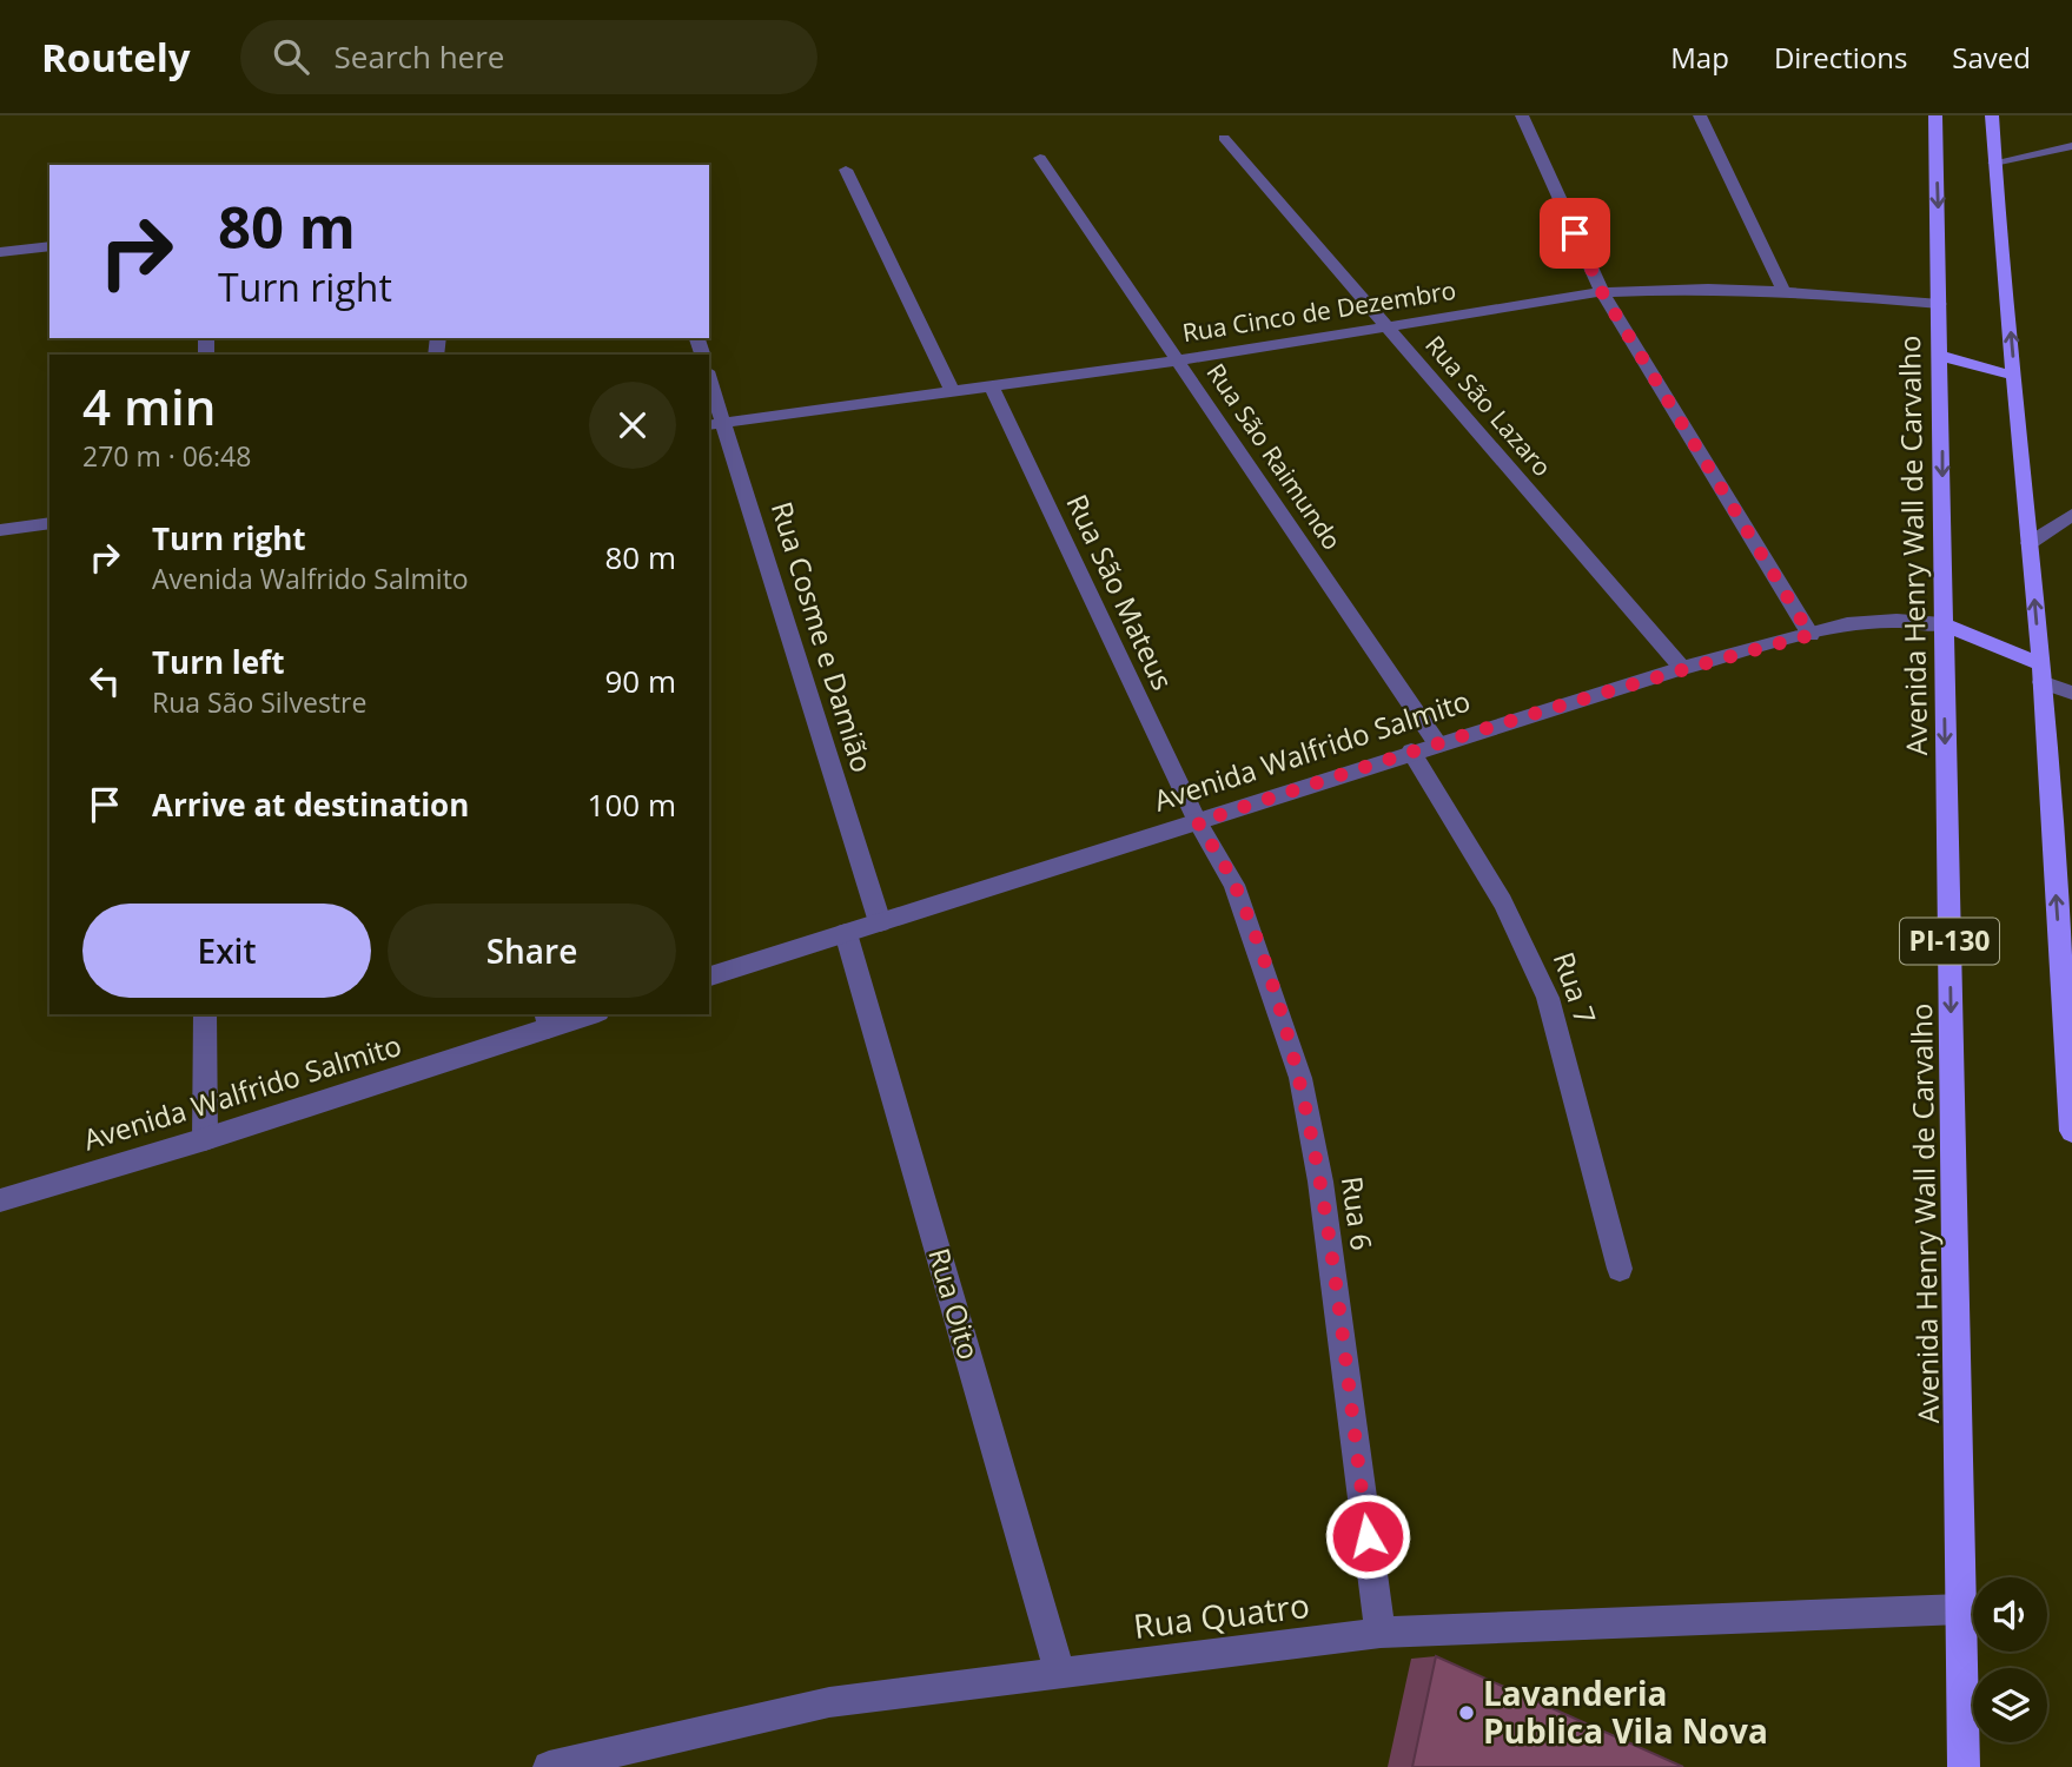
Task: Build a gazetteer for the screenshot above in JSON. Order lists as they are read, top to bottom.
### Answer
{
  "streets": {
    "main road": ["Avenida Henry Wall de Carvalho", "PI-130"],
    "street": [
      "Rua Cinco de Dezembro",
      "Rua São Lazaro",
      "Rua São Raimundo",
      "Rua São Mateus",
      "Rua Cosme e Damião",
      "Avenida Walfrido Salmito",
      "Rua 7",
      "Rua 6",
      "Rua Oito",
      "Rua Quatro"
    ]
  },
  "crossings": [
    ["Rua Cinco de Dezembro", "Rua São Lazaro"],
    ["Rua Cinco de Dezembro", "Rua São Raimundo"],
    ["Rua Cinco de Dezembro", "Avenida Henry Wall de Carvalho"],
    ["Rua Cinco de Dezembro", "Rua São Mateus"],
    ["Rua Cinco de Dezembro", "Rua Cosme e Damião"],
    ["Rua São Lazaro", "Avenida Walfrido Salmito"],
    ["Rua São Raimundo", "Avenida Walfrido Salmito"],
    ["Avenida Henry Wall de Carvalho", "Avenida Walfrido Salmito"],
    ["Avenida Henry Wall de Carvalho", "Rua Quatro"],
    ["Rua São Mateus", "Avenida Walfrido Salmito"],
    ["Rua São Mateus", "Rua 6"],
    ["Rua Cosme e Damião", "Avenida Walfrido Salmito"],
    ["Avenida Walfrido Salmito", "Rua 7"],
    ["Avenida Walfrido Salmito", "Rua 6"],
    ["Avenida Walfrido Salmito", "Rua Oito"],
    ["Rua 6", "Rua Quatro"],
    ["Rua Oito", "Rua Quatro"]
  ],
  "places": ["Lavanderia Publica Vila Nova"],
  "page": {
    "header": "Routely",
    "search": "Search here",
    "nav": ["Map", "Directions", "Saved"],
    "turn": ["80 m", "Turn right"],
    "heading": ["4 min", "270 m · 06:48"],
    "list": [
      {
        "name": "Turn right",
        "note": "Avenida Walfrido Salmito",
        "value": "80 m"
      },
      {
        "name": "Turn left",
        "note": "Rua São Silvestre",
        "value": "90 m"
      },
      {
        "name": "Arrive at destination",
        "value": "100 m"
      }
    ],
    "buttons": ["Exit", "Share"]
  }
}
